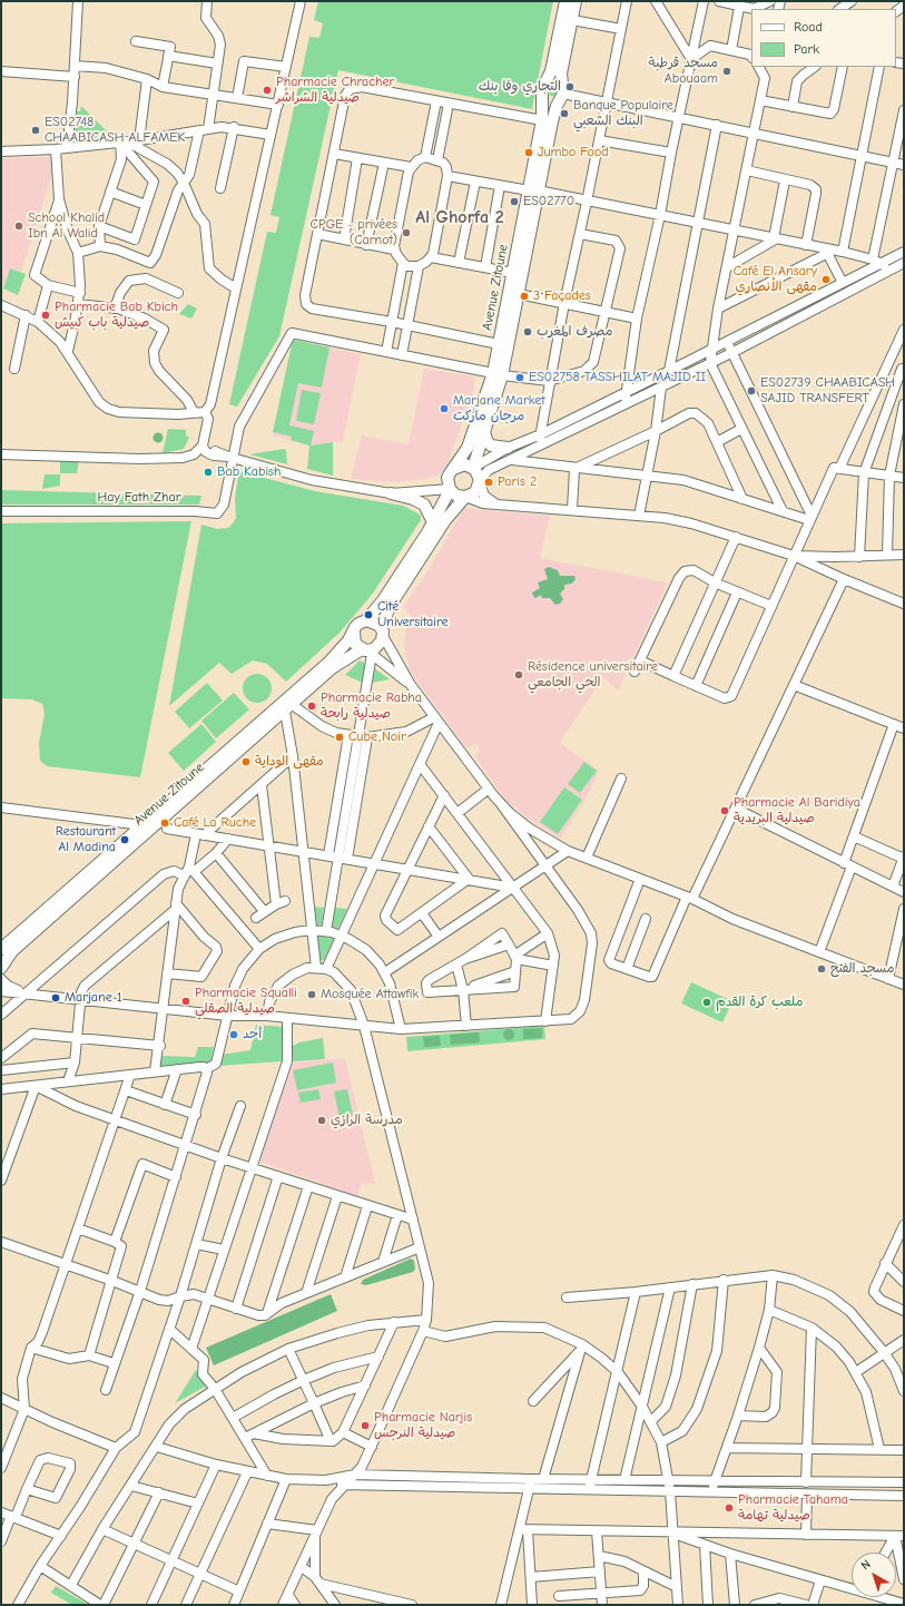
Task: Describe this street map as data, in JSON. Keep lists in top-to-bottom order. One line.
{"streets":{"main road":["Avenue Zitoune"],"street":["Hay Fath Zhar"]},"districts":["Al Ghorfa 2"],"places":["مسجد قرطبة Abouaam","التجاري وفا بنك","Pharmacie Chracher صيدلية الشراشر","Banque Populaire البنك الشعبي","ES02748 CHAABICASH ALFAMEK","Jumbo Food","ES02770","School Khalid Ibn Al Walid","CPGE - privées (Carnot)","Café El Ansary مقهى الأنصاري","3 Façades","Pharmacie Bab Kbich صيدلية باب كبيش","مصرف المغرب","ES02758 TASSHILAT MAJID II","ES02739 CHAABICASH SAJID TRANSFERT","Marjane Market مرجان ماركت","Bab Kabish","Paris 2","Cité Universitaire","Résidence universitaire الحي الجامعي","Pharmacie Rabha صيدلية رابحة","Cube Noir","مقهى الوداية","Pharmacie Al Baridiya صيدلية البريدية","Café La Ruche","Restaurant Al Madina","مسجد الفتح","Mosquée Attawfik","Marjane 1","Pharmacie Squalli صيدلية الصقلي","ملعب كرة القدم","أحد","مدرسة الرازي","Pharmacie Narjis صيدلية النرجس","Pharmacie Tahama صيدلية تهامة"],"legend":["Road","Park"],"north":"top left"}
